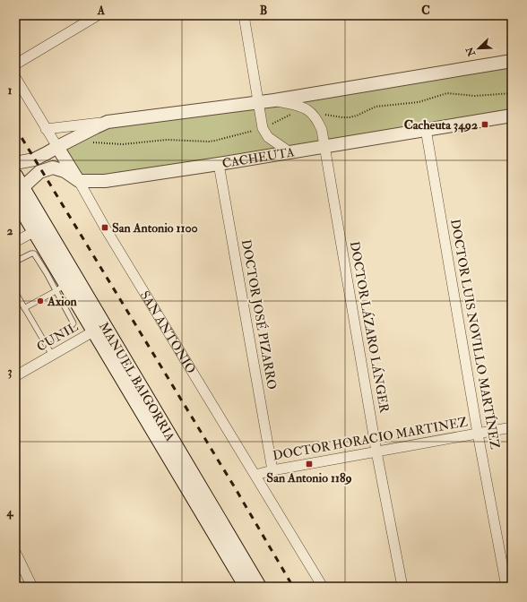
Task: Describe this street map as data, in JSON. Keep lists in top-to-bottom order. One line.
{"streets":{"main road":["MANUEL BAIGORRIA"],"street":["CACHEUTA","DOCTOR JOSÉ PIZARRO","DOCTOR LÁZARO LÁNGER","SAN ANTONIO","DOCTOR LUIS NOVILLO MARTÍNEZ","CUNIL","DOCTOR HORACIO MARTINEZ"]},"crossings":[["CACHEUTA","DOCTOR JOSÉ PIZARRO"],["CACHEUTA","DOCTOR LÁZARO LÁNGER"],["CACHEUTA","SAN ANTONIO"],["CACHEUTA","DOCTOR LUIS NOVILLO MARTÍNEZ"],["DOCTOR JOSÉ PIZARRO","DOCTOR HORACIO MARTINEZ"],["DOCTOR LÁZARO LÁNGER","DOCTOR HORACIO MARTINEZ"],["SAN ANTONIO","DOCTOR HORACIO MARTINEZ"],["DOCTOR LUIS NOVILLO MARTÍNEZ","DOCTOR HORACIO MARTINEZ"],["CUNIL","MANUEL BAIGORRIA"]],"places":{"transit":["Cacheuta 3492","San Antonio 1100","San Antonio 1189"],"other":["Axion"]},"north":"bottom left","grid":{"columns":["A","B","C"],"rows":["1","2","3","4"]}}
